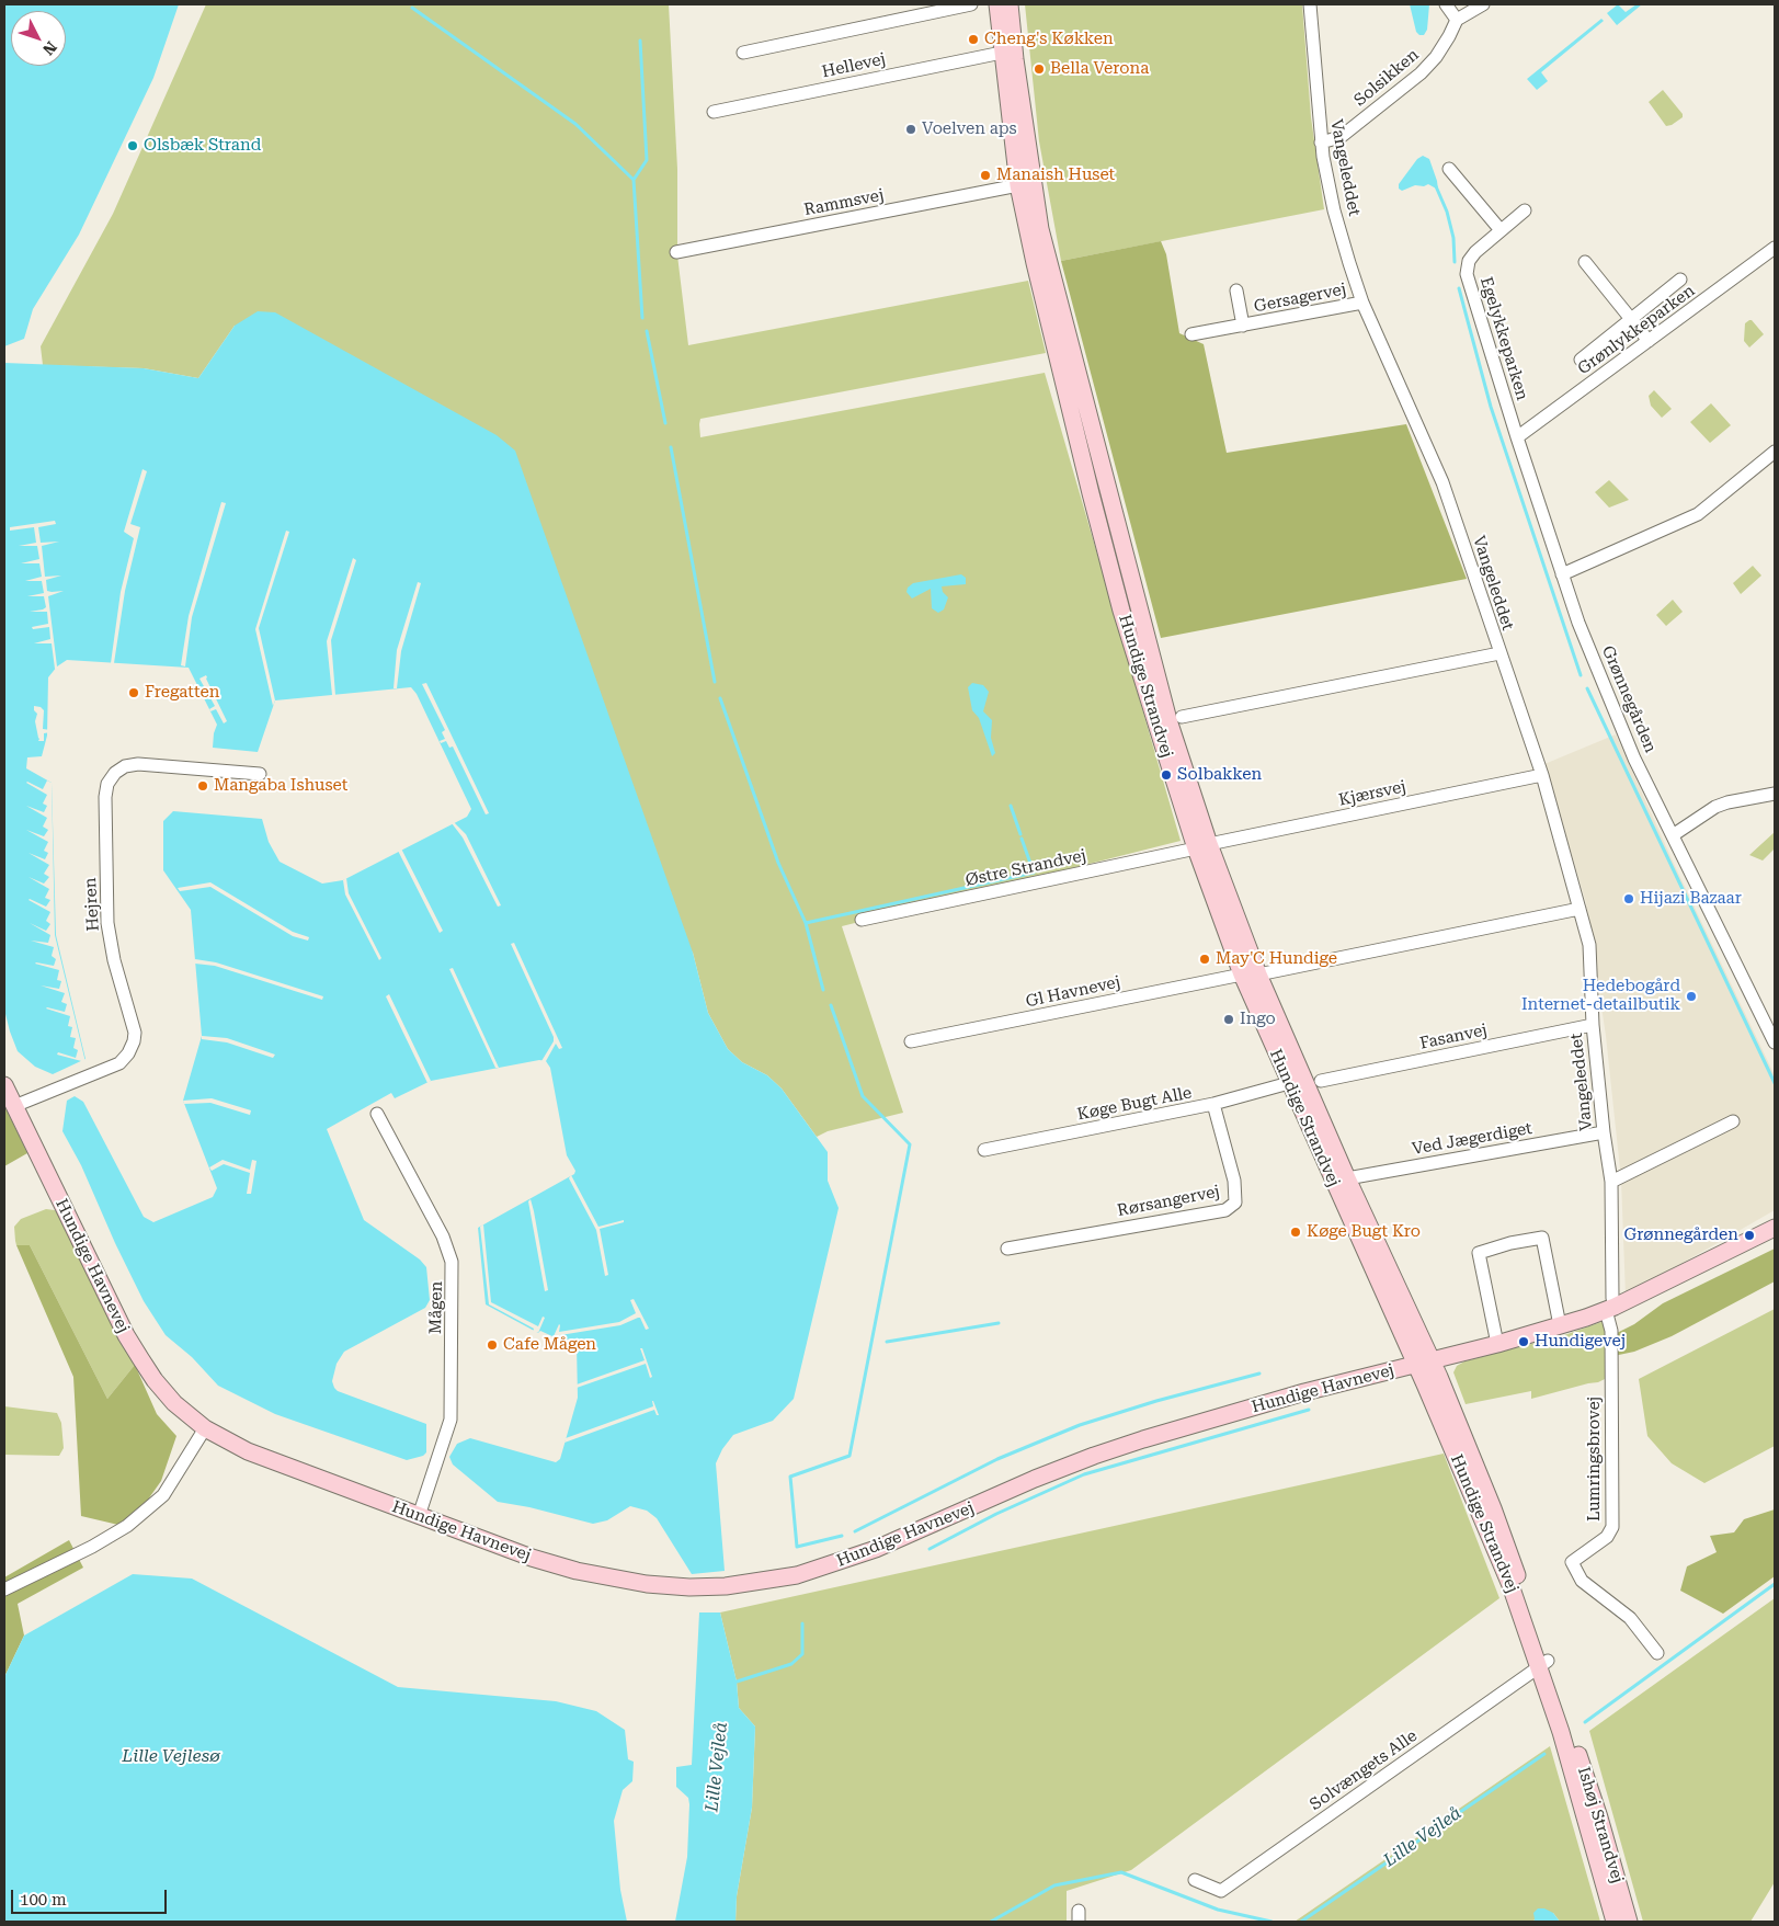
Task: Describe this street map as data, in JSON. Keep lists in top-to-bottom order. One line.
{"streets":{"main road":["Hundige Strandvej","Hundige Havnevej","Ishøj Strandvej"],"street":["Hellevej","Solsikken","Vangeleddet","Rammsvej","Gersagervej","Grønlykkeparken","Egelykkeparken","Grønnegården","Kjærsvej","Østre Strandvej","Hejren","Gl Havnevej","Fasanvej","Køge Bugt Alle","Ved Jægerdiget","Rørsangervej","Mågen","Lumringsbrovej","Solvængets Alle"]},"crossings":[["Hellevej","Hundige Strandvej"],["Solsikken","Vangeleddet"],["Vangeleddet","Gersagervej"],["Vangeleddet","Kjærsvej"],["Vangeleddet","Fasanvej"],["Vangeleddet","Ved Jægerdiget"],["Vangeleddet","Lumringsbrovej"],["Rammsvej","Hundige Strandvej"],["Grønlykkeparken","Egelykkeparken"],["Grønlykkeparken","Grønnegården"],["Egelykkeparken","Grønnegården"],["Hundige Strandvej","Kjærsvej"],["Hundige Strandvej","Østre Strandvej"],["Hundige Strandvej","Gl Havnevej"],["Hundige Strandvej","Køge Bugt Alle"],["Hundige Strandvej","Ved Jægerdiget"],["Hundige Strandvej","Hundige Havnevej"],["Hundige Strandvej","Solvængets Alle"],["Hundige Strandvej","Ishøj Strandvej"],["Kjærsvej","Østre Strandvej"],["Hejren","Hundige Havnevej"],["Køge Bugt Alle","Rørsangervej"],["Hundige Havnevej","Mågen"]],"water":["Lille Vejlesø","Lille Vejleå"],"places":["Cheng's Køkken","Bella Verona","Voelven aps","Olsbæk Strand","Manaish Huset","Fregatten","Solbakken","Mangaba Ishuset","Hijazi Bazaar","May'C Hundige","Hedebogård Internet-detailbutik","Ingo","Køge Bugt Kro","Grønnegården","Hundigevej","Cafe Mågen"],"scale_bar":"100 m","north":"bottom right"}
